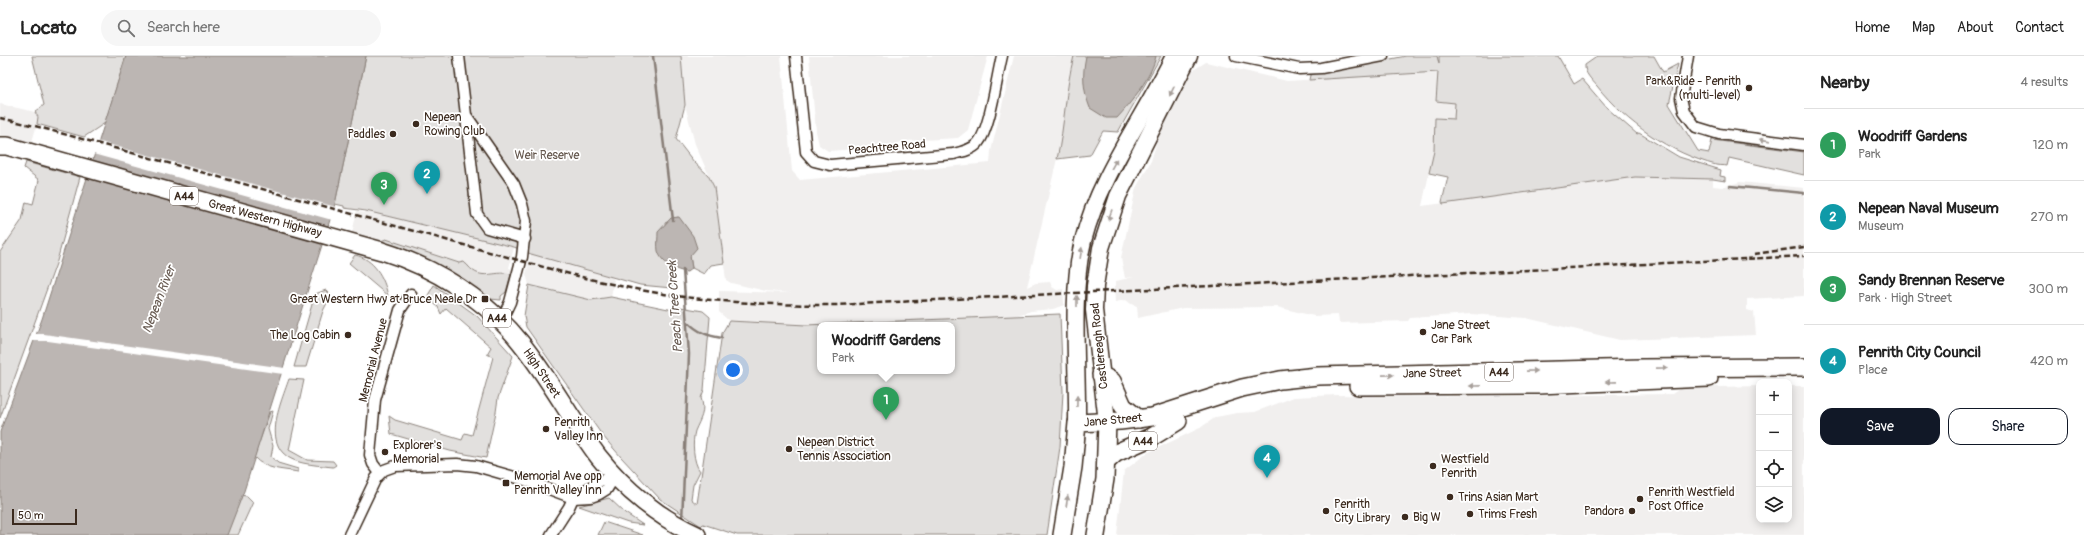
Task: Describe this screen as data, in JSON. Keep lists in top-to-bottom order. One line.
{"streets":{"highway":["A44","Great Western Highway","Castlereagh Road","High Street","Jane Street"],"street":["Peachtree Road","Memorial Avenue"]},"crossings":[["A44","Castlereagh Road"],["A44","Jane Street"],["Great Western Highway","High Street"],["Castlereagh Road","Jane Street"]],"water":["Nepean River","Peach Tree Creek"],"parks":["Weir Reserve"],"places":{"other":["Park&Ride - Penrith (multi-level)","Nepean Rowing Club","Paddles","Jane Street Car Park","The Log Cabin","Penrith Valley Inn","Nepean District Tennis Association","Explorer's Memorial","Westfield Penrith","Trins Asian Mart","Penrith Westfield Post Office","Penrith City Library","Pandora","Trims Fresh","Big W"],"transit":["Great Western Hwy at Bruce Neale Dr","Memorial Ave opp Penrith Valley Inn"]},"scale_bar":"50 m","page":{"header":"Locato","search":"Search here","nav":["Home","Map","About","Contact"],"heading":["Nearby","4 results"],"list":[{"mark":"1","name":"Woodriff Gardens","note":"Park","value":"120 m"},{"mark":"2","name":"Nepean Naval Museum","note":"Museum","value":"270 m"},{"mark":"3","name":"Sandy Brennan Reserve","note":"Park · High Street","value":"300 m"},{"mark":"4","name":"Penrith City Council","note":"Place","value":"420 m"}],"pins":["2","3","1","4"],"popup":["Woodriff Gardens","Park"],"map_buttons":["+","−"],"buttons":["Save","Share"],"scale":"50 m"}}
